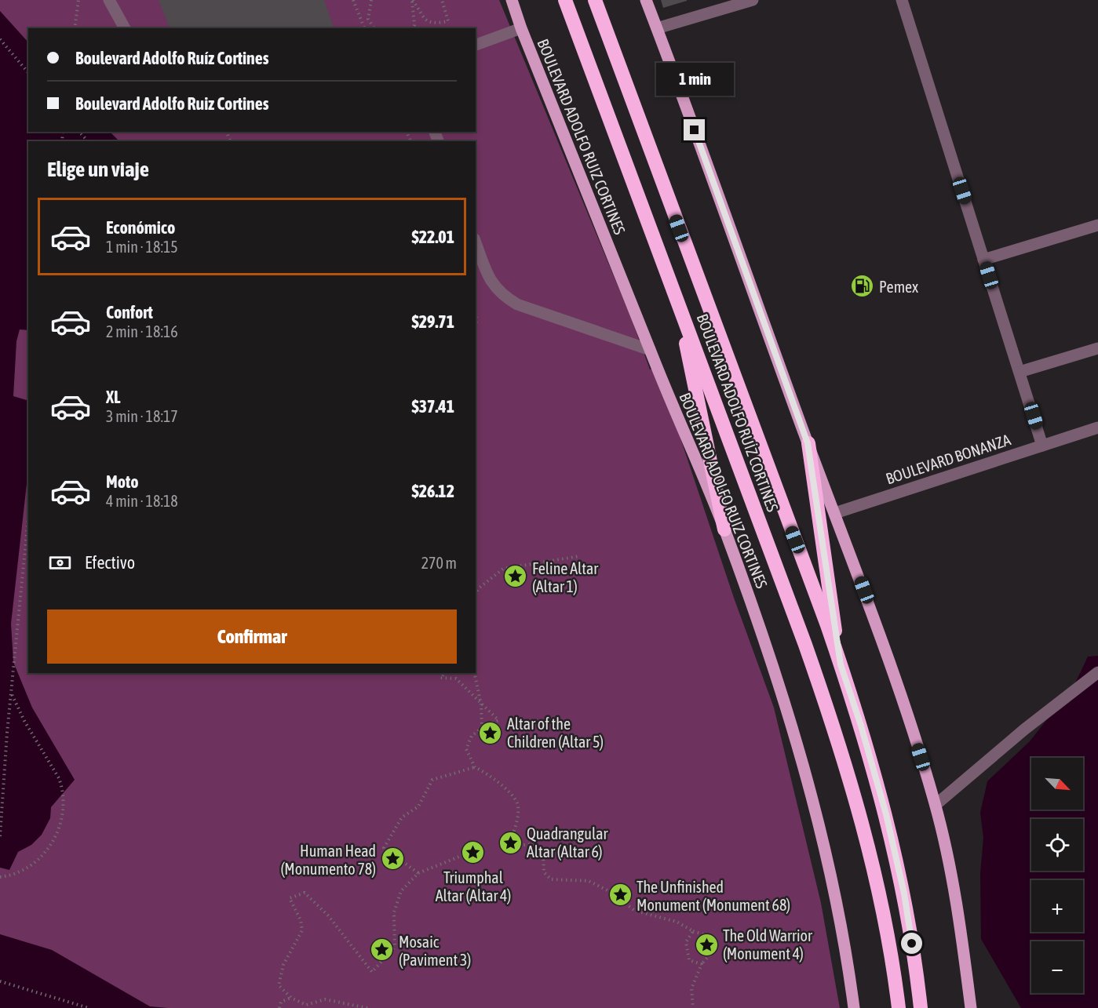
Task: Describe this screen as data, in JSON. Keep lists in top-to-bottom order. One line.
{"streets":{"highway":["BOULEVARD ADOLFO RUÍZ CORTINES"],"main road":["BOULEVARD ADOLFO RUIZ CORTINES"],"street":["BOULEVARD BONANZA"]},"places":{"fuel station":["Pemex"],"place":["Feline Altar (Altar 1)","Altar of the Children (Altar 5)","Quadrangular Altar (Altar 6)","Triumphal Altar (Altar 4)","Human Head (Monumento 78)","The Unfinished Monument (Monument 68)","The Old Warrior (Monument 4)","Mosaic (Paviment 3)"]},"north":"bottom right","page":{"banner":["Boulevard Adolfo Ruíz Cortines","Boulevard Adolfo Ruiz Cortines"],"bubble":"1 min","heading":"Elige un viaje","list":[{"name":"Económico","note":"1 min · 18:15","value":"$22.01"},{"name":"Confort","note":"2 min · 18:16","value":"$29.71"},{"name":"XL","note":"3 min · 18:17","value":"$37.41"},{"name":"Moto","note":"4 min · 18:18","value":"$26.12"}],"pay":["Efectivo","270 m"],"buttons":"Confirmar","map_buttons":["+","−"]}}
